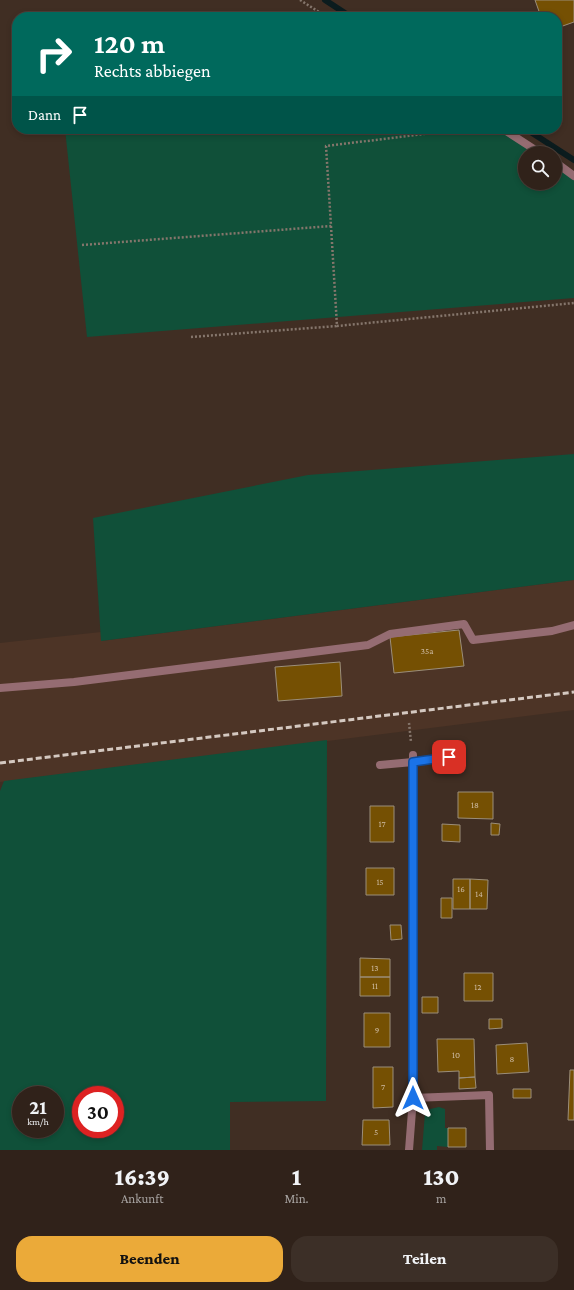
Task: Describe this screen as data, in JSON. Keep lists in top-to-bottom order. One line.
{"house_numbers":["35a","18","17","15","16","14","13","11","12","9","10","8","7","5"],"page":{"turn":["120 m","Rechts abbiegen"],"then":"Dann","speed":"21 km/h","limit":"30","eta":["16:39","Ankunft","1","Min.","130","m"],"buttons":["Beenden","Teilen"]}}
